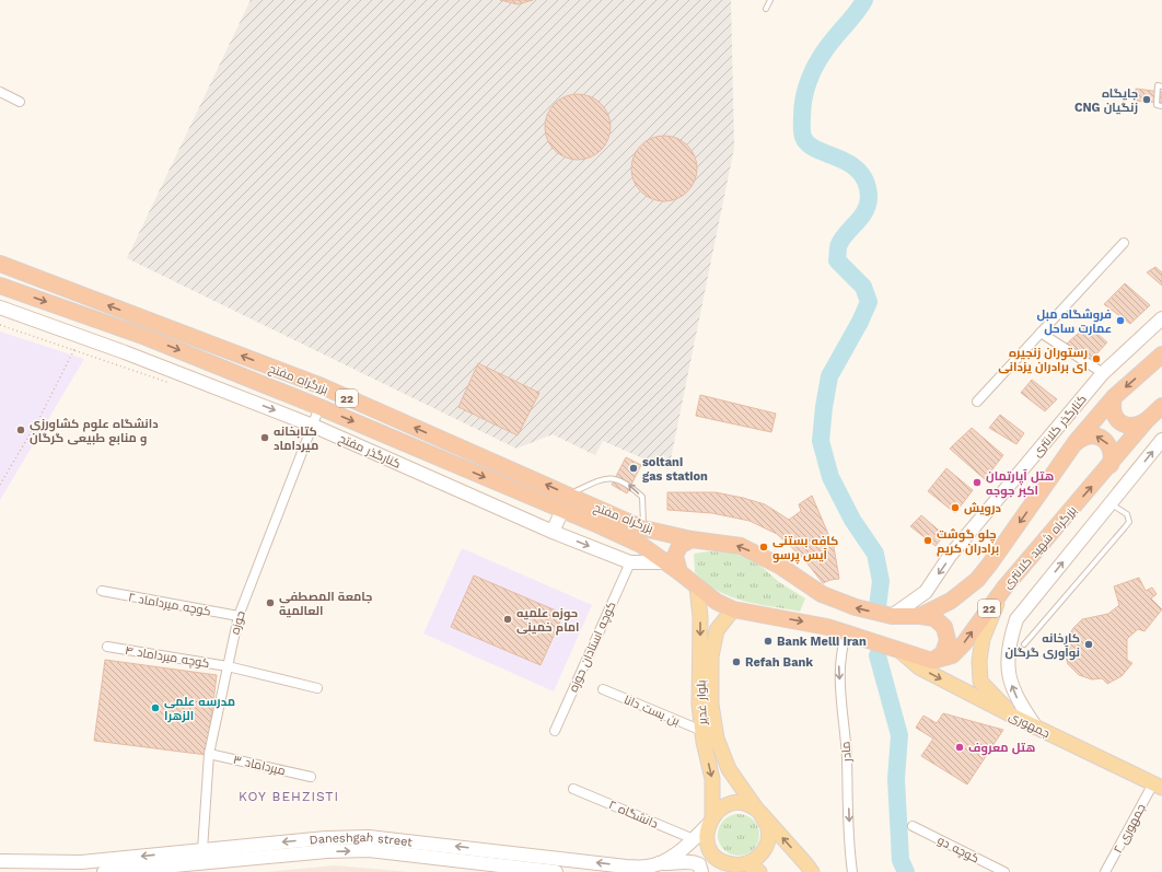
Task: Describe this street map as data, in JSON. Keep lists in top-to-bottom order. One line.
{"streets":{"highway":["بزرگراه مفتح","22","بزرگراه شهید کلانتری"],"main road":["کنارگذر کلانتری","کنارگذر مفتح","بلوار غدیر","جمهوری","Daneshgah street"],"street":["کوچه میرداماد ۲","حوزه","کوچه استادان حوزه","کوچه میرداماد ۴","بن بست دانا","مادر","۳ میرداماد","دانشگاه ۲","۲ جمهوری","کوچه دو"]},"crossings":[["بزرگراه مفتح","22"],["بزرگراه مفتح","کنارگذر مفتح"],["بزرگراه مفتح","حوزه"],["22","کنارگذر کلانتری"],["22","بزرگراه شهید کلانتری"],["22","بلوار غدیر"],["22","جمهوری"],["22","مادر"],["کنارگذر مفتح","حوزه"],["کنارگذر مفتح","کوچه استادان حوزه"],["کوچه میرداماد ۲","حوزه"],["حوزه","کوچه میرداماد ۴"],["حوزه","۳ میرداماد"],["حوزه","Daneshgah street"],["بلوار غدیر","بن بست دانا"],["بلوار غدیر","Daneshgah street"],["جمهوری","۲ جمهوری"],["دانشگاه ۲","Daneshgah street"]],"one_way":["کنارگذر کلانتری","کنارگذر مفتح","جمهوری","مادر"],"districts":["KOY BEHZISTI"],"places":["جایگاه CNG زنگیان","فروشگاه مبل عمارت ساحل","رستوران زنجیره ای برادران یزدانی","دانشگاه علوم کشاورزی و منابع طبیعی گرگان","کتابخانه میرداماد","soltani gas station","هتل آپارتمان اکبر جوجه","درویش","چلو گوشت برادران کریم","کافه بستنی آیس پرسو","جامعة المصطفی العالمیة","حوزه علمیه امام خمینی","Bank Melli Iran","کارخانه نوآوری گرگان","Refah Bank","مدرسه علمی الزهرا","هتل معروف"]}
